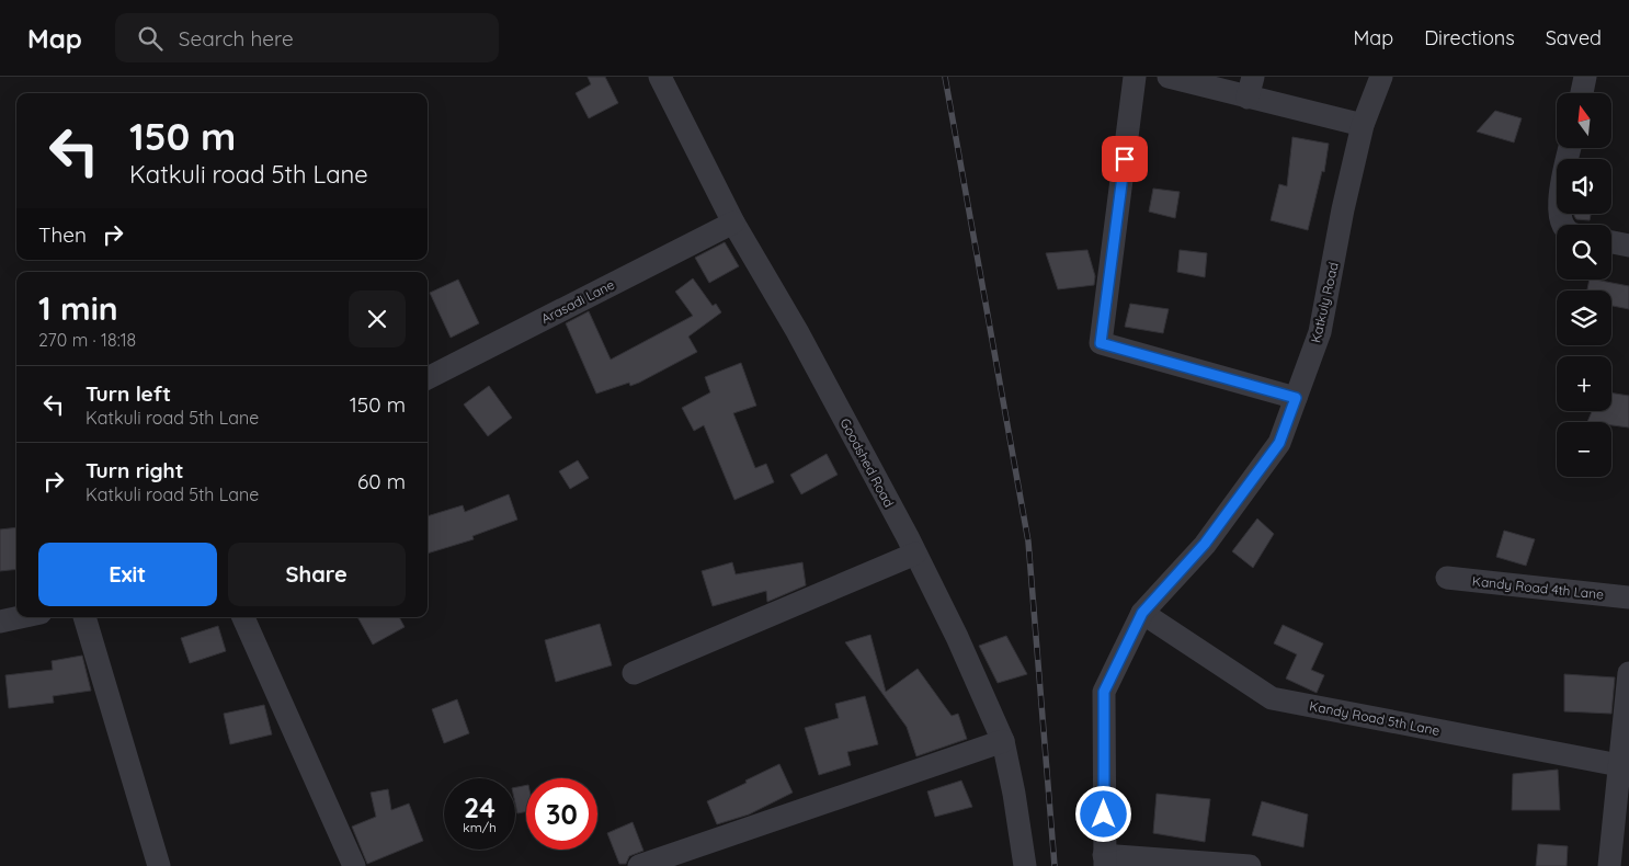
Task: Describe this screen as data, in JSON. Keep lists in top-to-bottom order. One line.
{"streets":{"street":["Arasadi Lane","Katkuly Road","Goodshed Road","Kandy Road 4th Lane","Kandy Road 5th Lane"]},"crossings":[["Arasadi Lane","Goodshed Road"],["Katkuly Road","Kandy Road 5th Lane"]],"north":"top","page":{"header":"Map","search":"Search here","nav":["Map","Directions","Saved"],"map_buttons":["+","−"],"turn":["150 m","Katkuli road 5th Lane"],"then":"Then","heading":["1 min","270 m · 18:18"],"list":[{"name":"Turn left","note":"Katkuli road 5th Lane","value":"150 m"},{"name":"Turn right","note":"Katkuli road 5th Lane","value":"60 m"}],"buttons":["Exit","Share"],"speed":"24 km/h","limit":"30"}}
